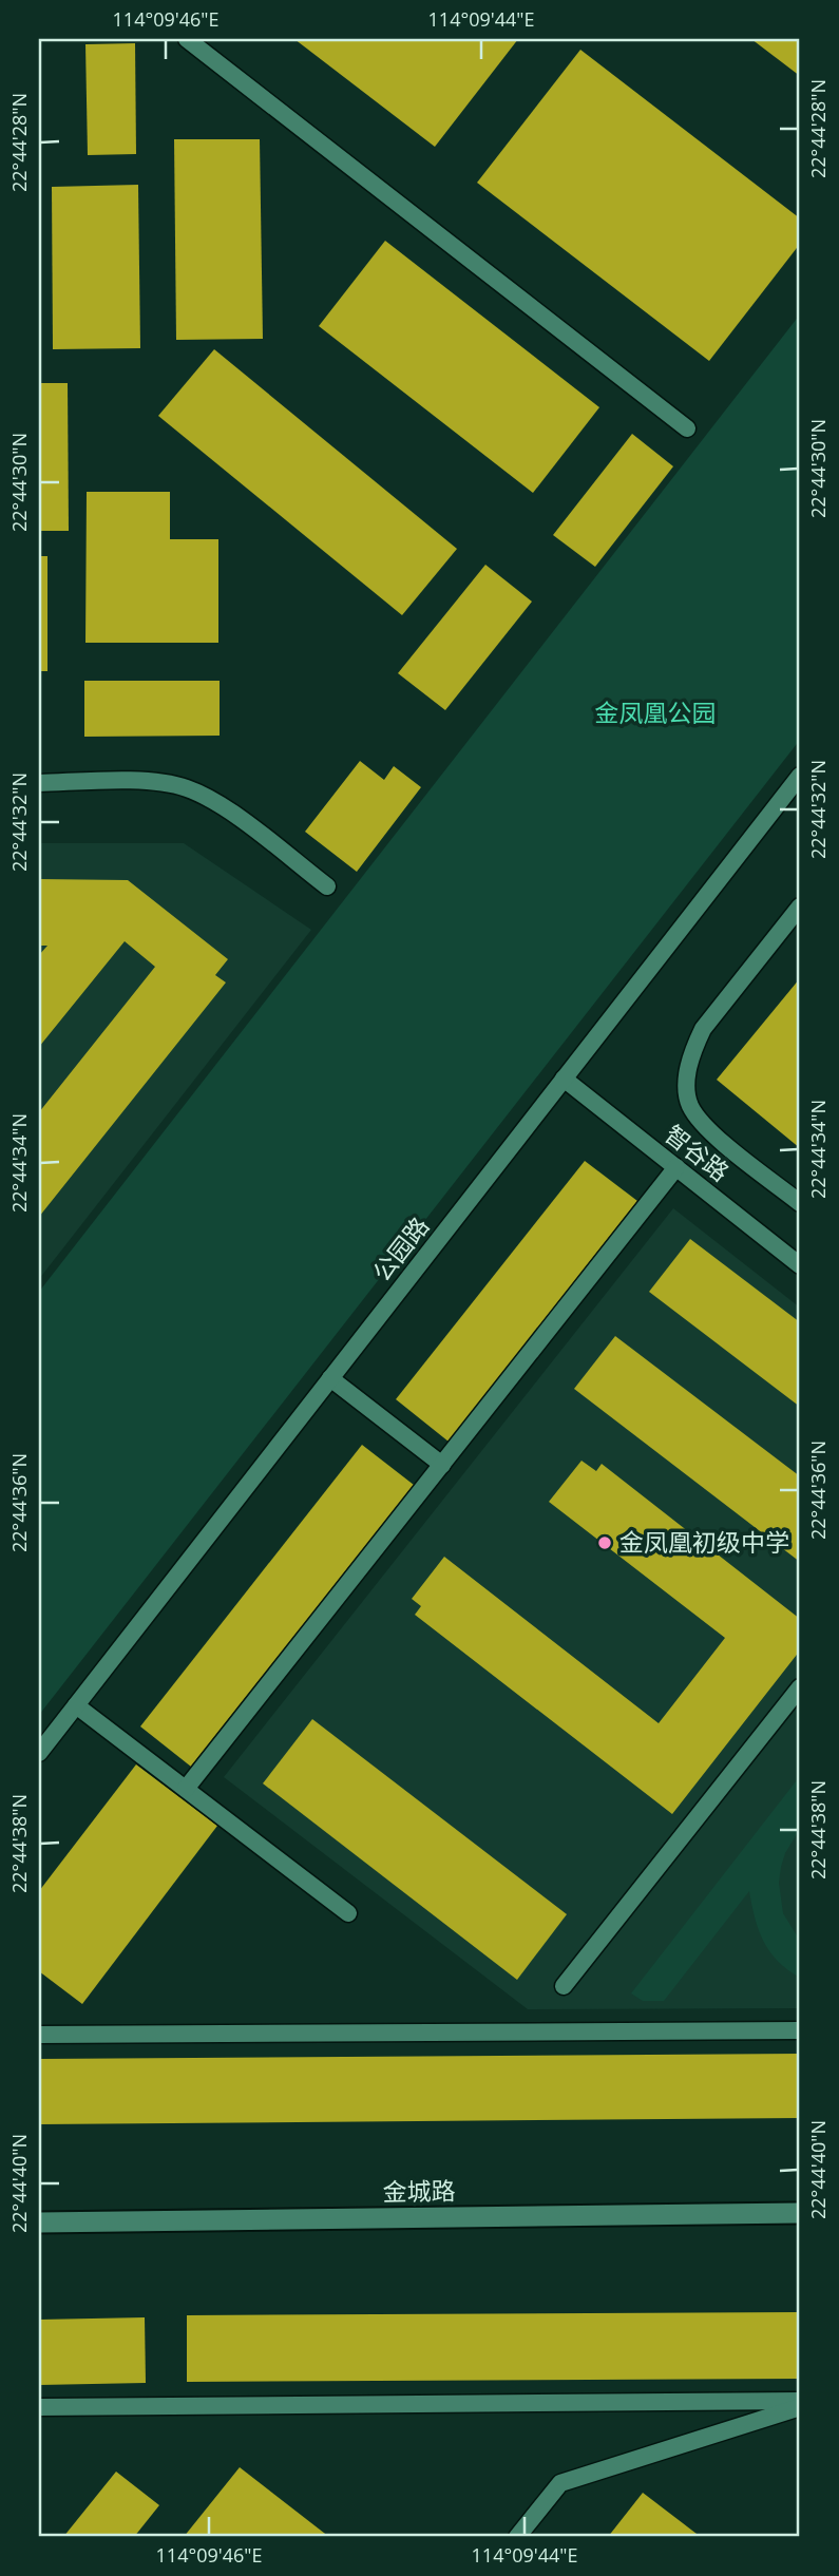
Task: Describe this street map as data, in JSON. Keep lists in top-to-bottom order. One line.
{"streets":{"street":["金城路"],"lane":["智谷路","公园路"]},"crossings":[["智谷路","公园路"]],"parks":["金凤凰公园"],"places":["金凤凰初级中学"],"coordinates":["114°09'46\"E","114°09'44\"E","22°44'28\"N","22°44'30\"N","22°44'32\"N","22°44'34\"N","22°44'36\"N","22°44'38\"N","22°44'40\"N"]}
